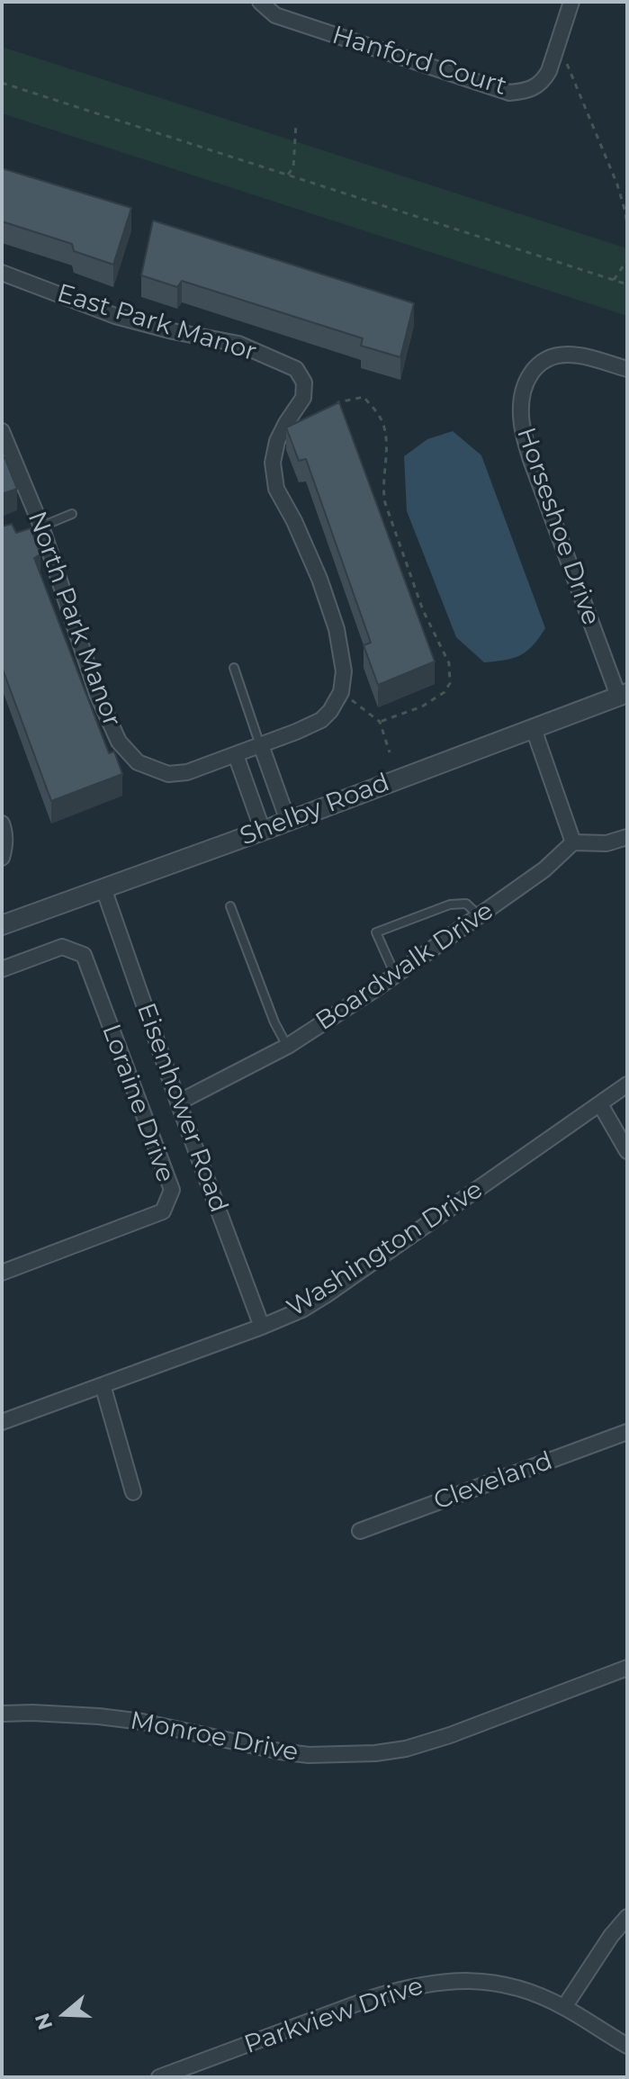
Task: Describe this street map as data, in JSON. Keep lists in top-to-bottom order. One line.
{"streets":{"street":["Hanford Court","East Park Manor","Horseshoe Drive","North Park Manor","Shelby Road","Boardwalk Drive","Loraine Drive","Eisenhower Road","Washington Drive","Cleveland","Monroe Drive","Parkview Drive"]},"crossings":[["East Park Manor","North Park Manor"],["Horseshoe Drive","Shelby Road"],["Shelby Road","Eisenhower Road"],["Boardwalk Drive","Eisenhower Road"],["Eisenhower Road","Washington Drive"]],"north":"left"}
